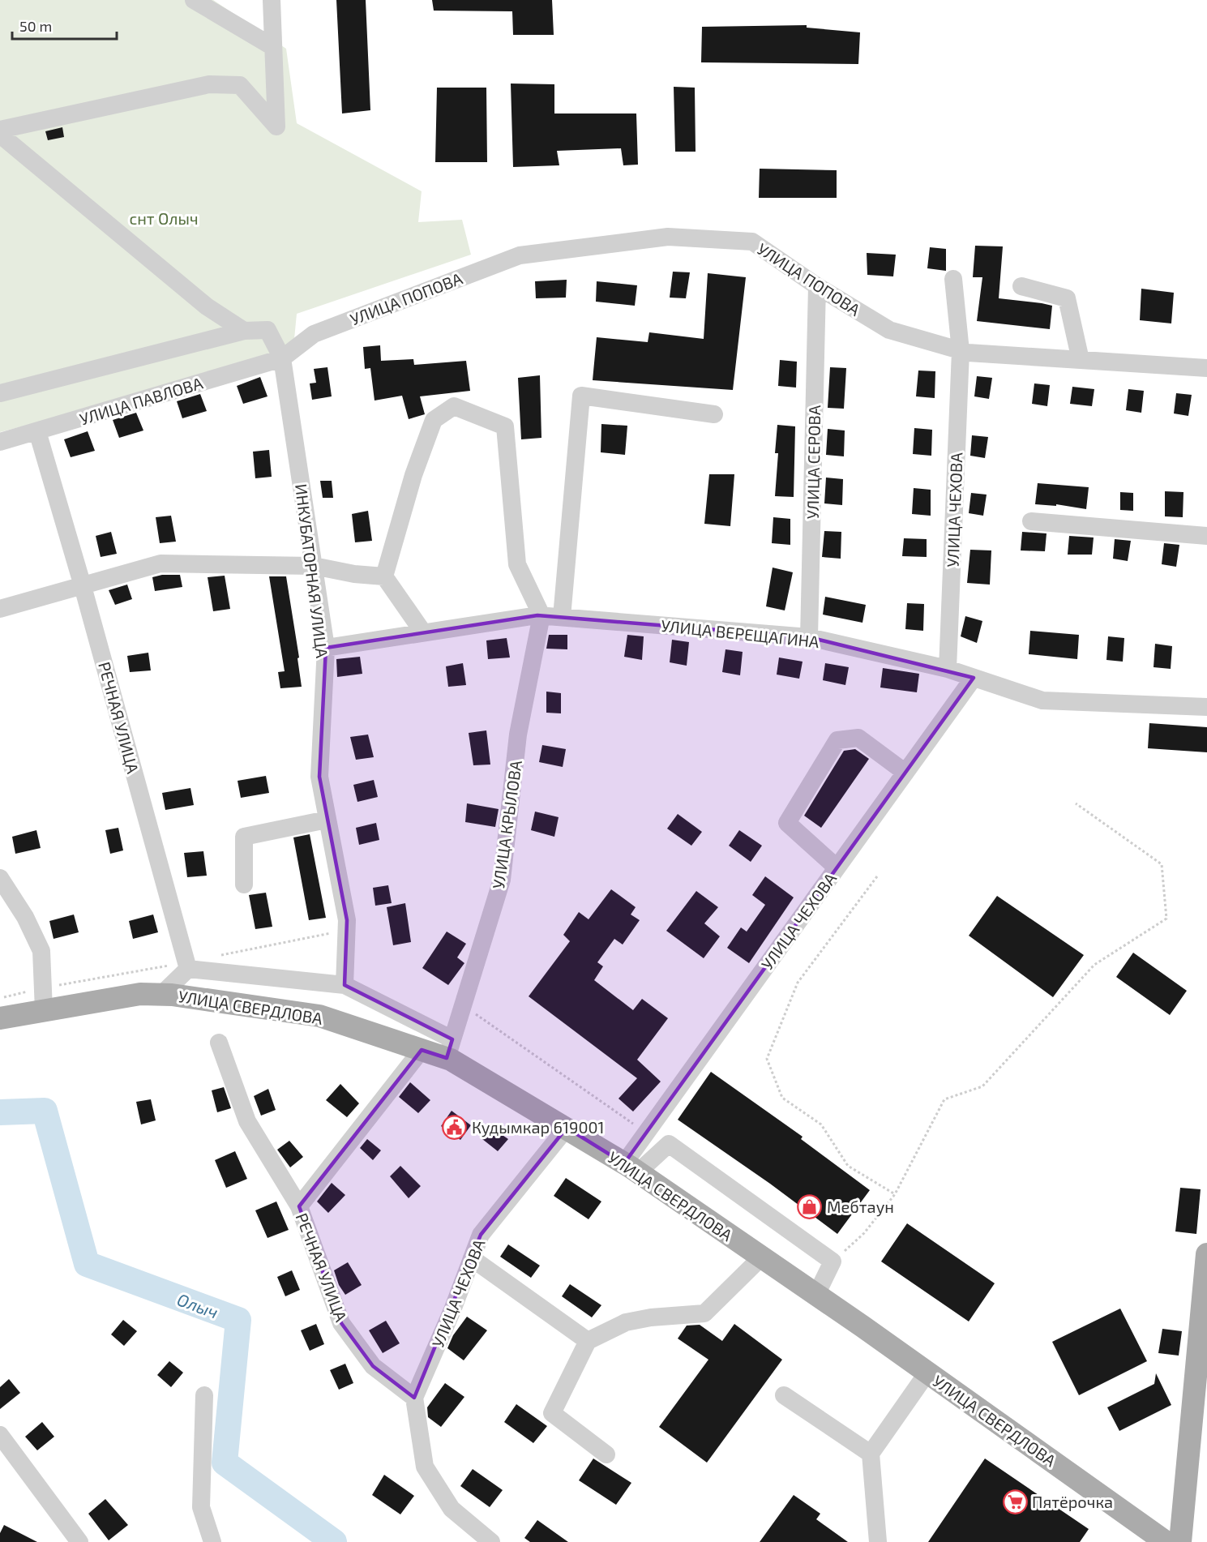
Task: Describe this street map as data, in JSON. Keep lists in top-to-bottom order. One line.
{"streets":{"main road":["УЛИЦА СВЕРДЛОВА"],"street":["УЛИЦА ПОПОВА","УЛИЦА ПАВЛОВА","УЛИЦА СЕРОВА","УЛИЦА ЧЕХОВА","ИНКУБАТОРНАЯ УЛИЦА","УЛИЦА ВЕРЕЩАГИНА","РЕЧНАЯ УЛИЦА","УЛИЦА КРЫЛОВА"]},"crossings":[["УЛИЦА ПОПОВА","УЛИЦА ПАВЛОВА"],["УЛИЦА ПОПОВА","УЛИЦА СЕРОВА"],["УЛИЦА ПОПОВА","УЛИЦА ЧЕХОВА"],["УЛИЦА ПОПОВА","ИНКУБАТОРНАЯ УЛИЦА"],["УЛИЦА ПАВЛОВА","ИНКУБАТОРНАЯ УЛИЦА"],["УЛИЦА ПАВЛОВА","РЕЧНАЯ УЛИЦА"],["УЛИЦА СЕРОВА","УЛИЦА ВЕРЕЩАГИНА"],["УЛИЦА ЧЕХОВА","УЛИЦА ВЕРЕЩАГИНА"],["УЛИЦА ЧЕХОВА","РЕЧНАЯ УЛИЦА"],["УЛИЦА ЧЕХОВА","УЛИЦА СВЕРДЛОВА"],["ИНКУБАТОРНАЯ УЛИЦА","УЛИЦА ВЕРЕЩАГИНА"],["УЛИЦА ВЕРЕЩАГИНА","УЛИЦА КРЫЛОВА"],["УЛИЦА КРЫЛОВА","УЛИЦА СВЕРДЛОВА"]],"water":["Олыч"],"parks":["снт Олыч"],"places":{"public building":["Кудымкар 619001"],"shop":["Мебтаун"],"supermarket":["Пятёрочка"]},"scale_bar":"50 m"}
